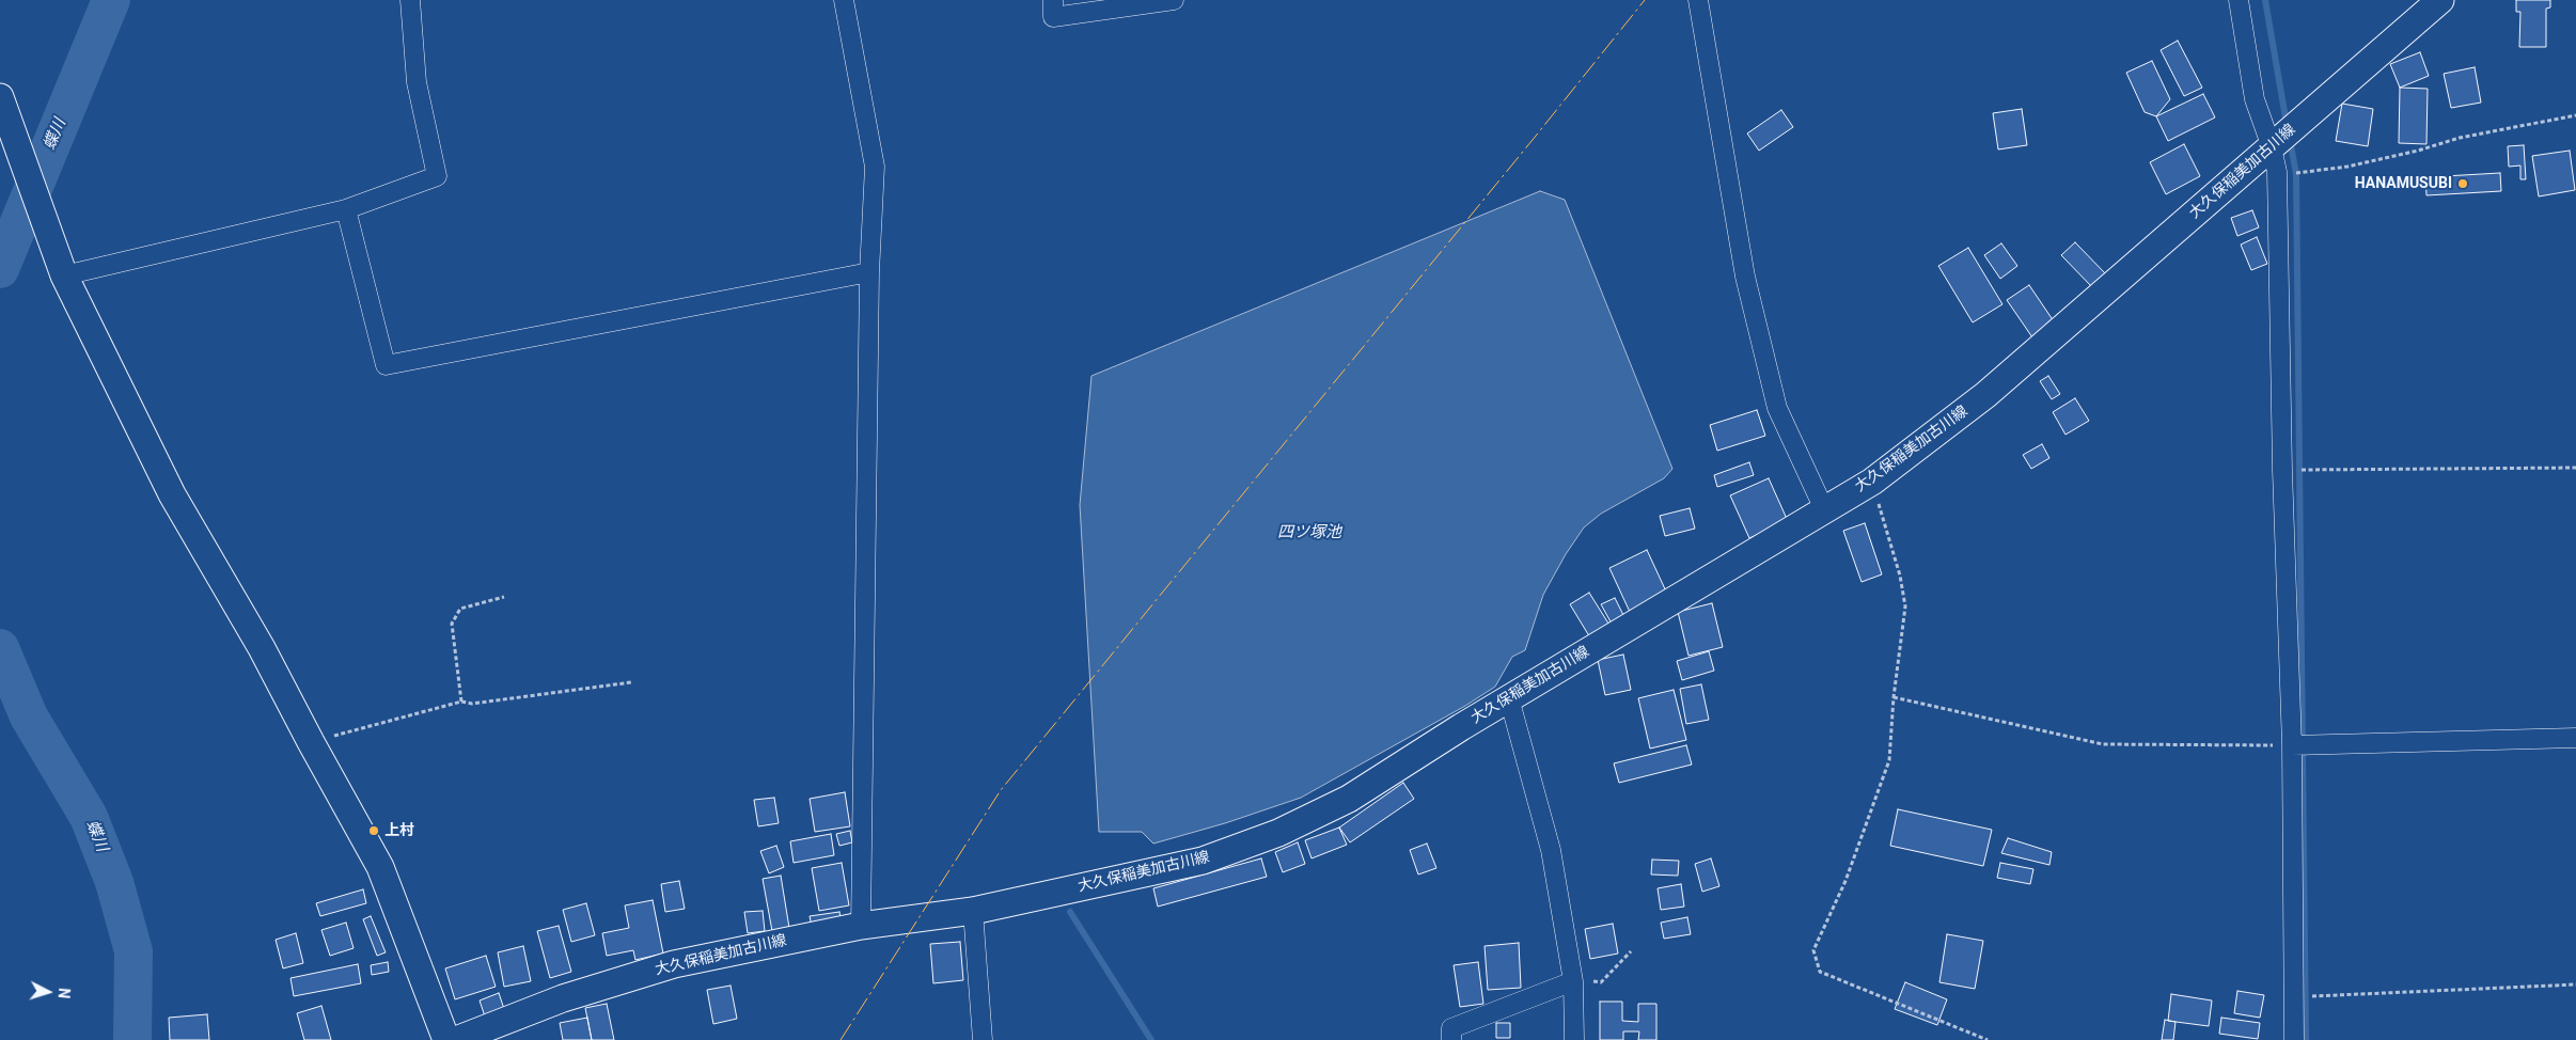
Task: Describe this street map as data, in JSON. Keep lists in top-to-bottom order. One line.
{"streets":{"main road":["大久保稲美加古川線"]},"water":["蝶川","四ツ塚池"],"places":["HANAMUSUBI","上村"],"north":"right"}
